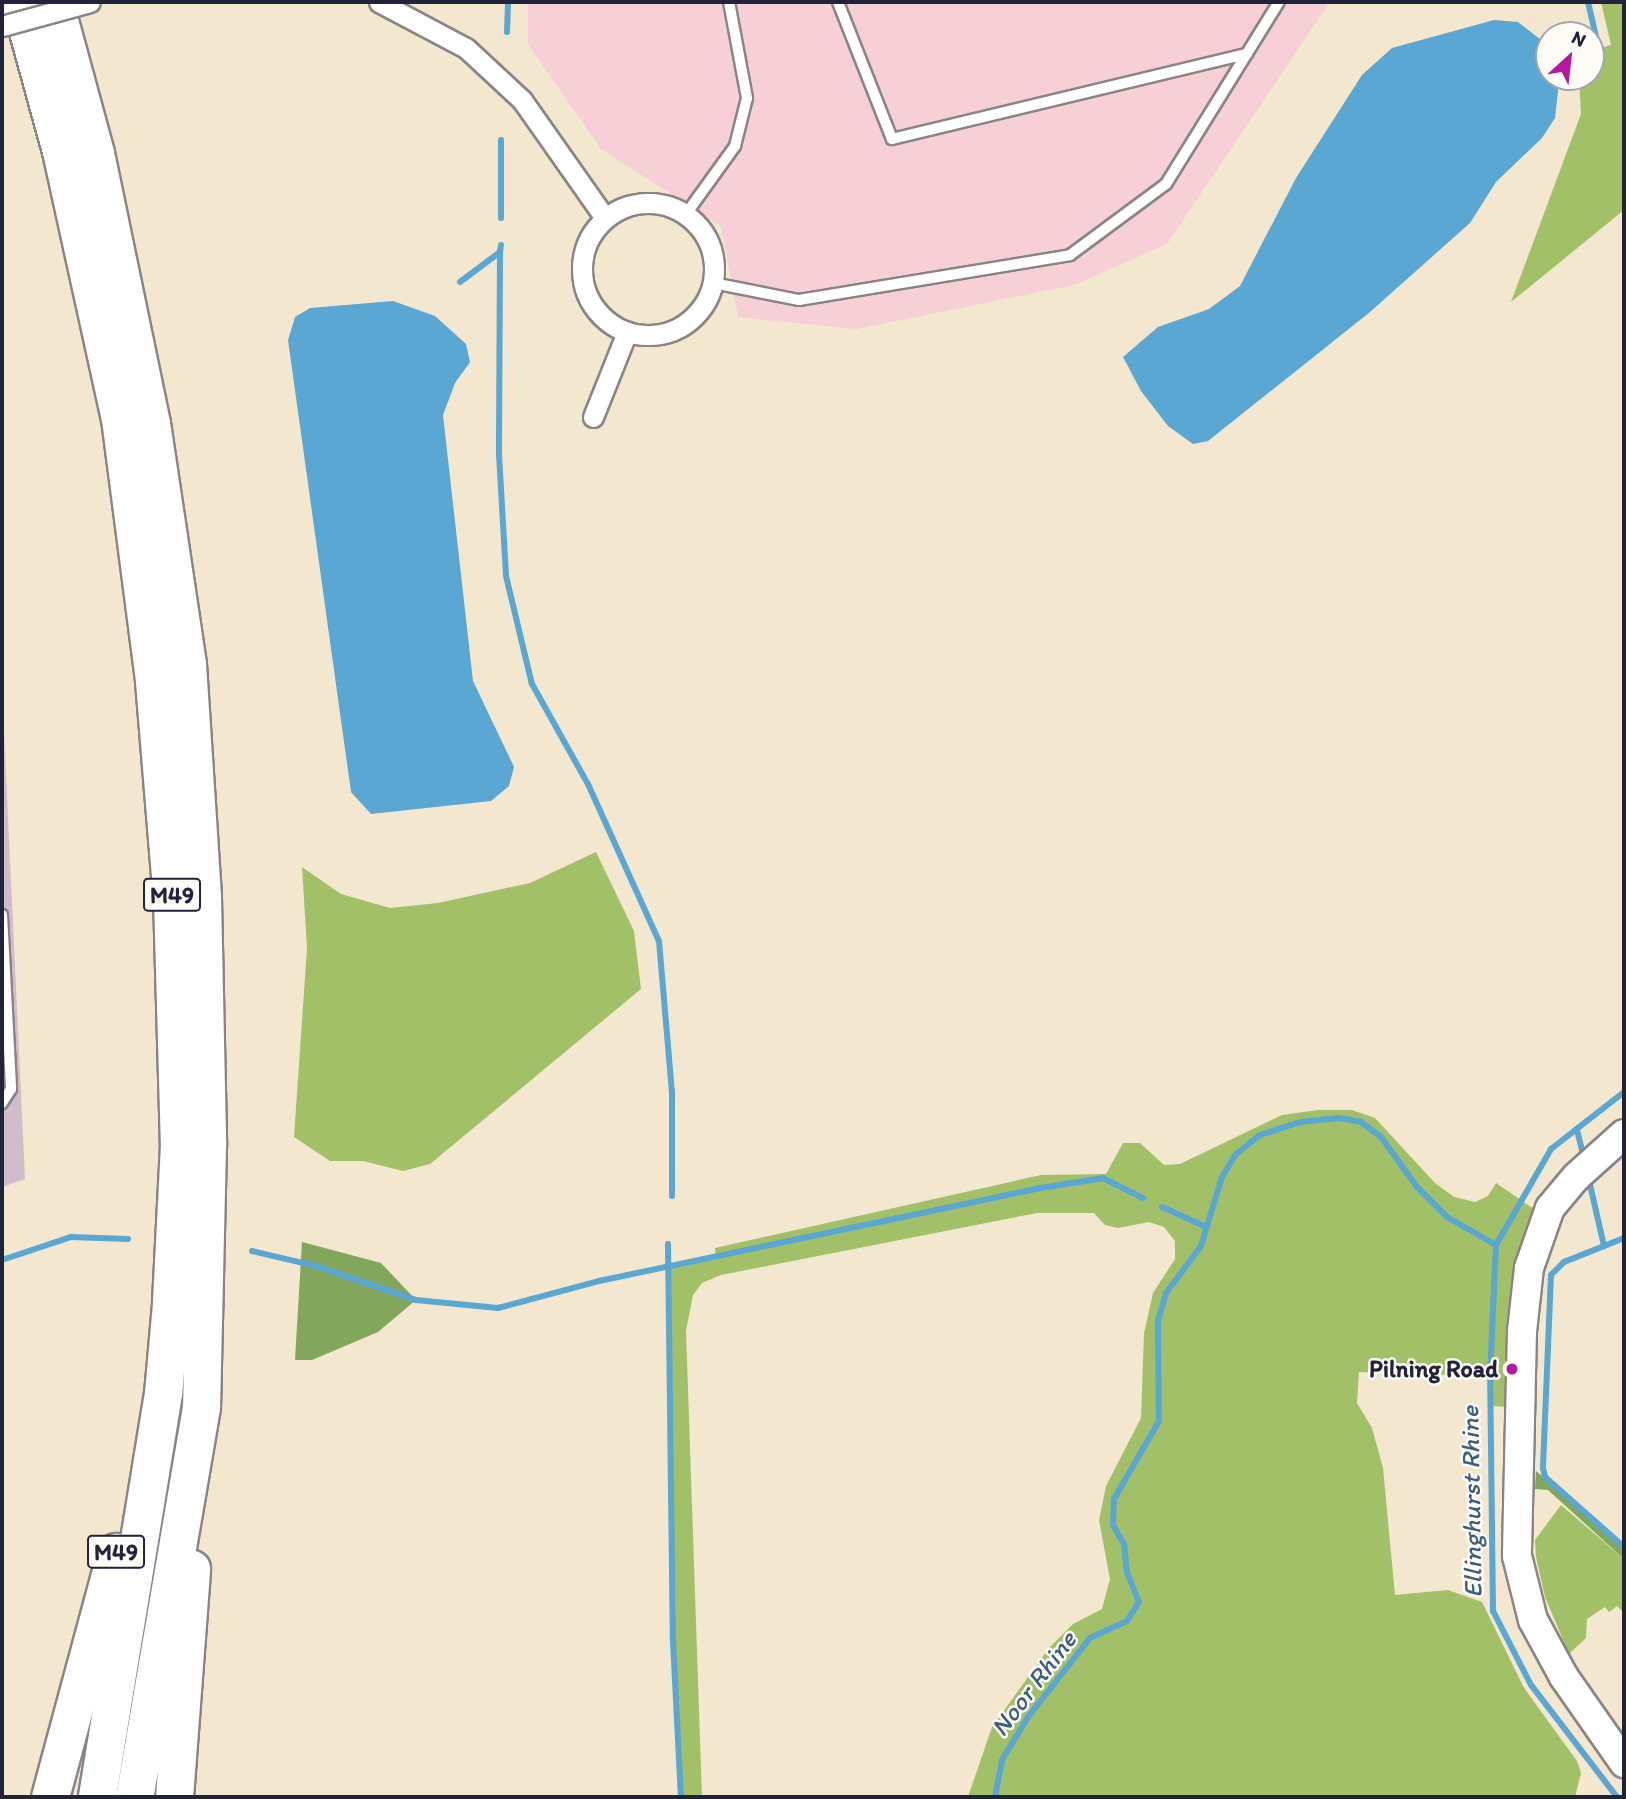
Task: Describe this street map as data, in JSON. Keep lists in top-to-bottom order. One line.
{"streets":{"highway":["M49"]},"water":["Ellinghurst Rhine","Noor Rhine"],"places":["Pilning Road"],"north":"top right"}
